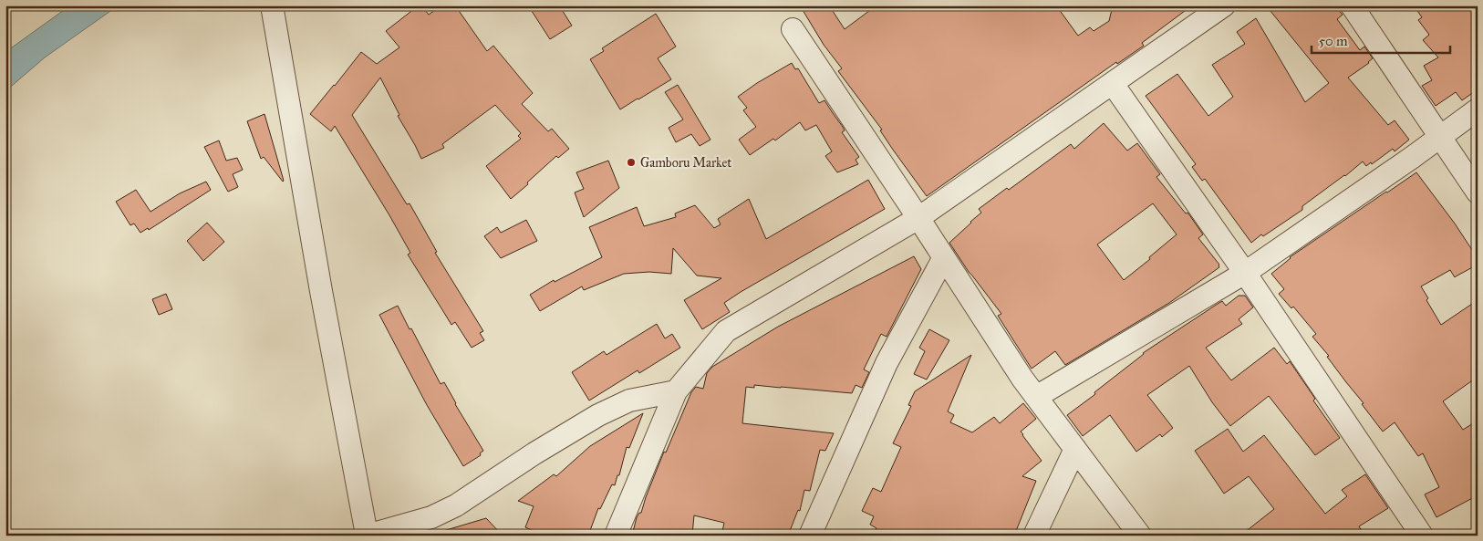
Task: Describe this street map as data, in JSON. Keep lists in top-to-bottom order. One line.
{"places":["Gamboru Market"],"scale_bar":"50 m"}
